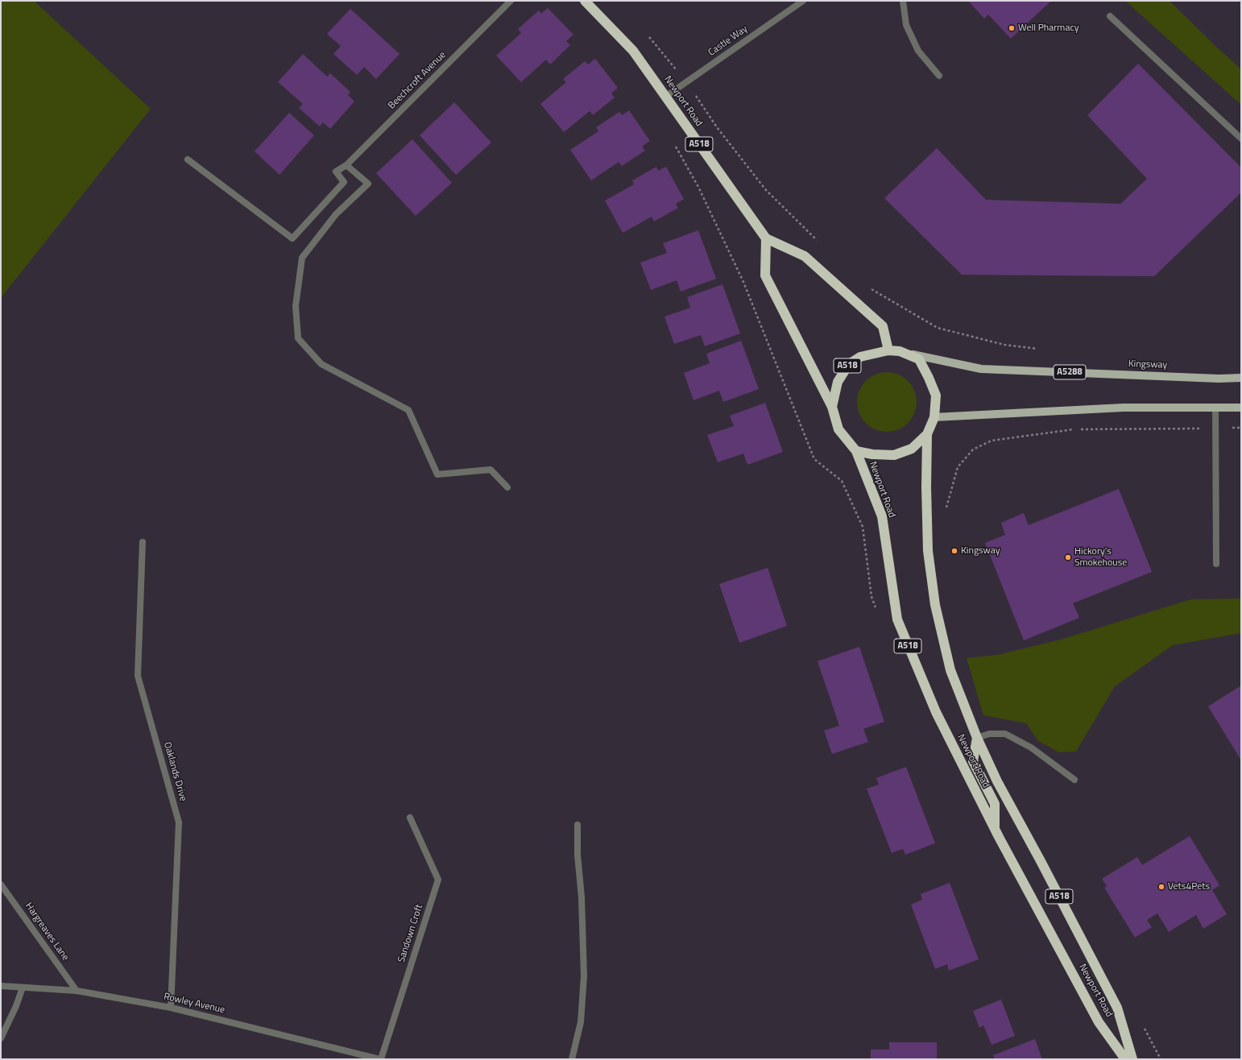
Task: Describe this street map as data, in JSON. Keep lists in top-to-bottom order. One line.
{"streets":{"highway":["Newport Road","A518"],"main road":["Kingsway","A5288"],"street":["Castle Way","Beechcroft Avenue","Oaklands Drive","Hargreaves Lane","Sandown Croft","Rowley Avenue"]},"crossings":[["Castle Way","Newport Road"],["Newport Road","Kingsway"],["Oaklands Drive","Rowley Avenue"],["Hargreaves Lane","Rowley Avenue"],["Sandown Croft","Rowley Avenue"]],"places":["Well Pharmacy","Kingsway","Hickory's Smokehouse","Vets4Pets"]}
